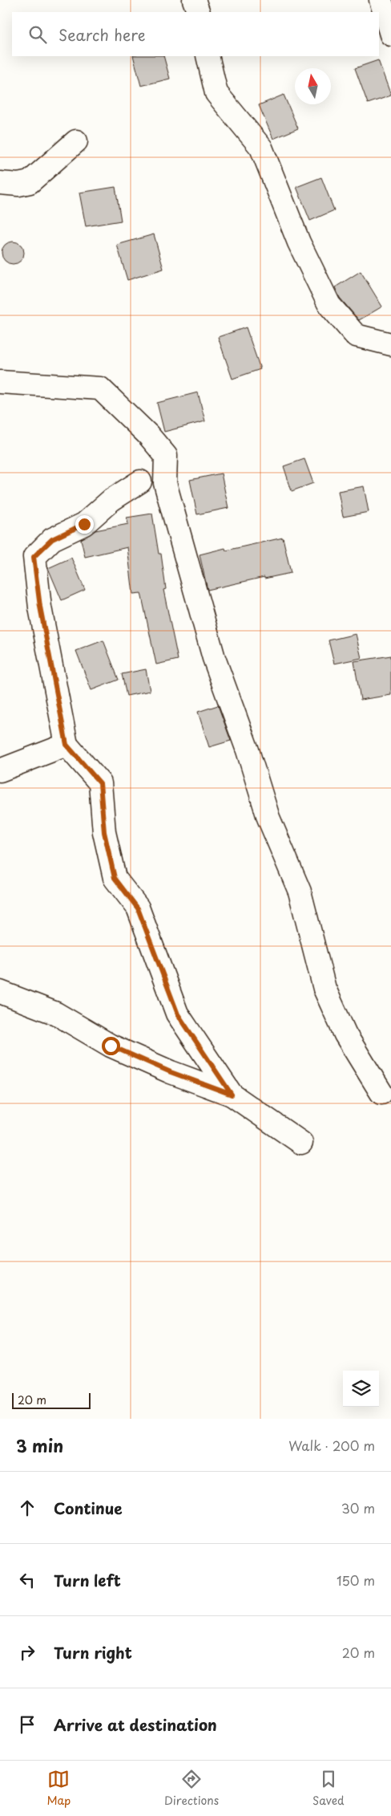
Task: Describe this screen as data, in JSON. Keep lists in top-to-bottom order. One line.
{"scale_bar":"20 m","north":"top","page":{"search":"Search here","scale":"20 m","heading":["3 min","Walk · 200 m"],"list":[["Continue","30 m"],["Turn left","150 m"],["Turn right","20 m"],"Arrive at destination"],"nav":["Map","Directions","Saved"]}}
